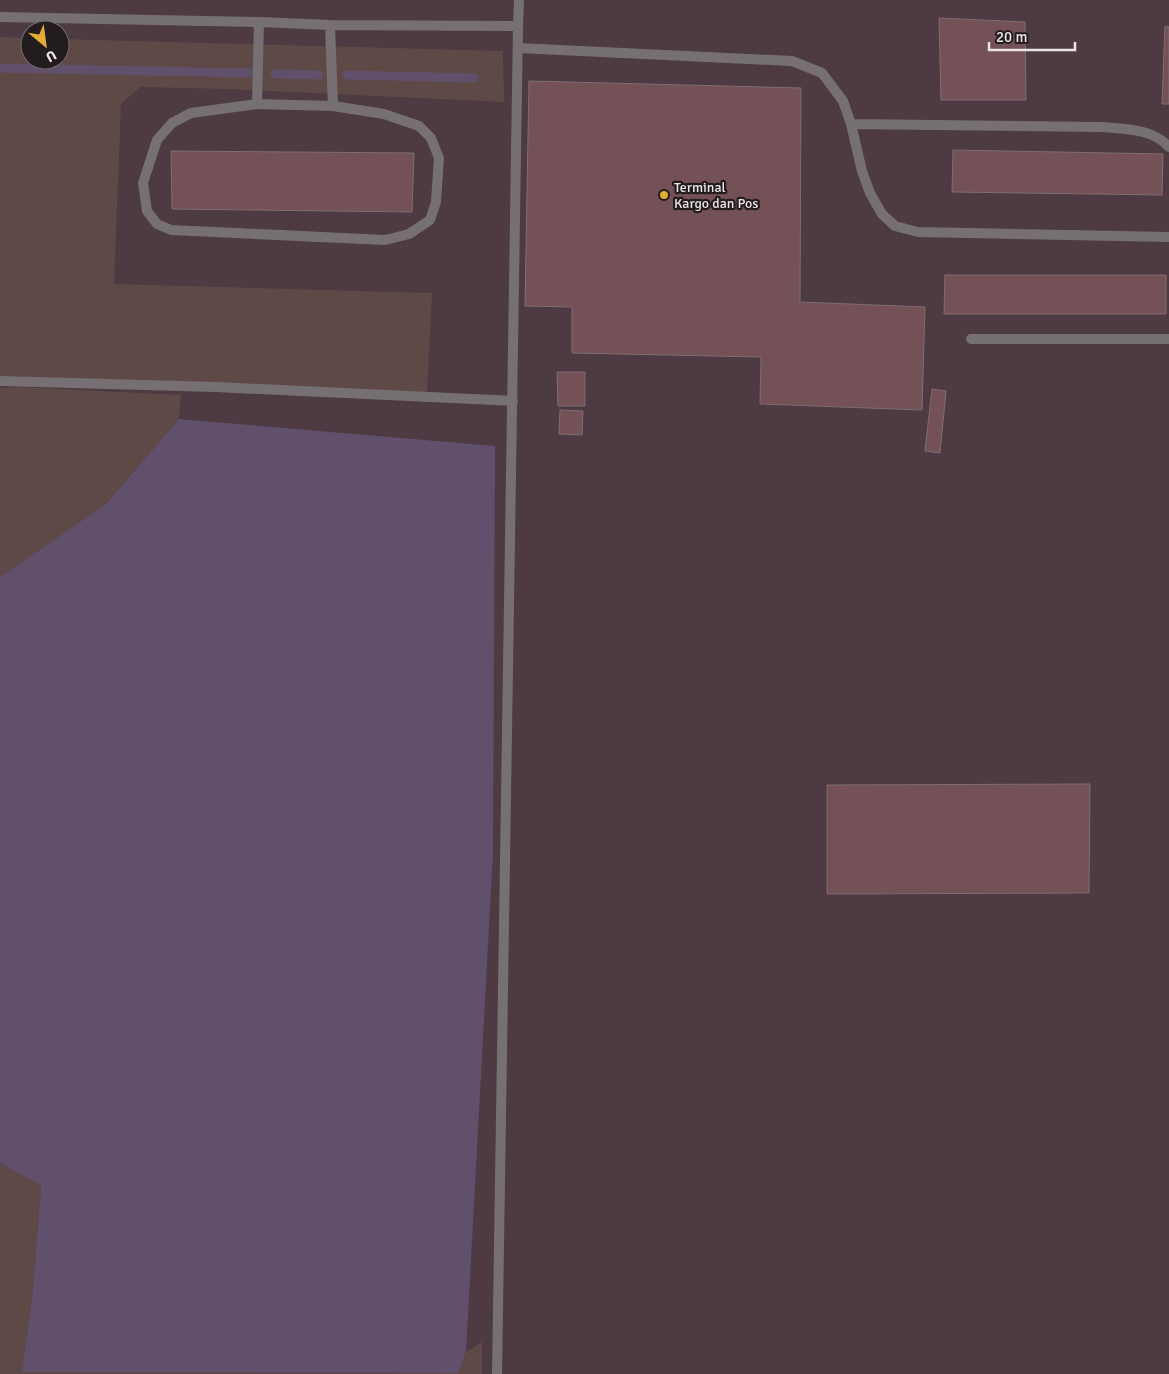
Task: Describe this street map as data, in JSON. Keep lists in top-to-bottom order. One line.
{"places":["Terminal Kargo dan Pos"],"scale_bar":"20 m","north":"bottom right"}
